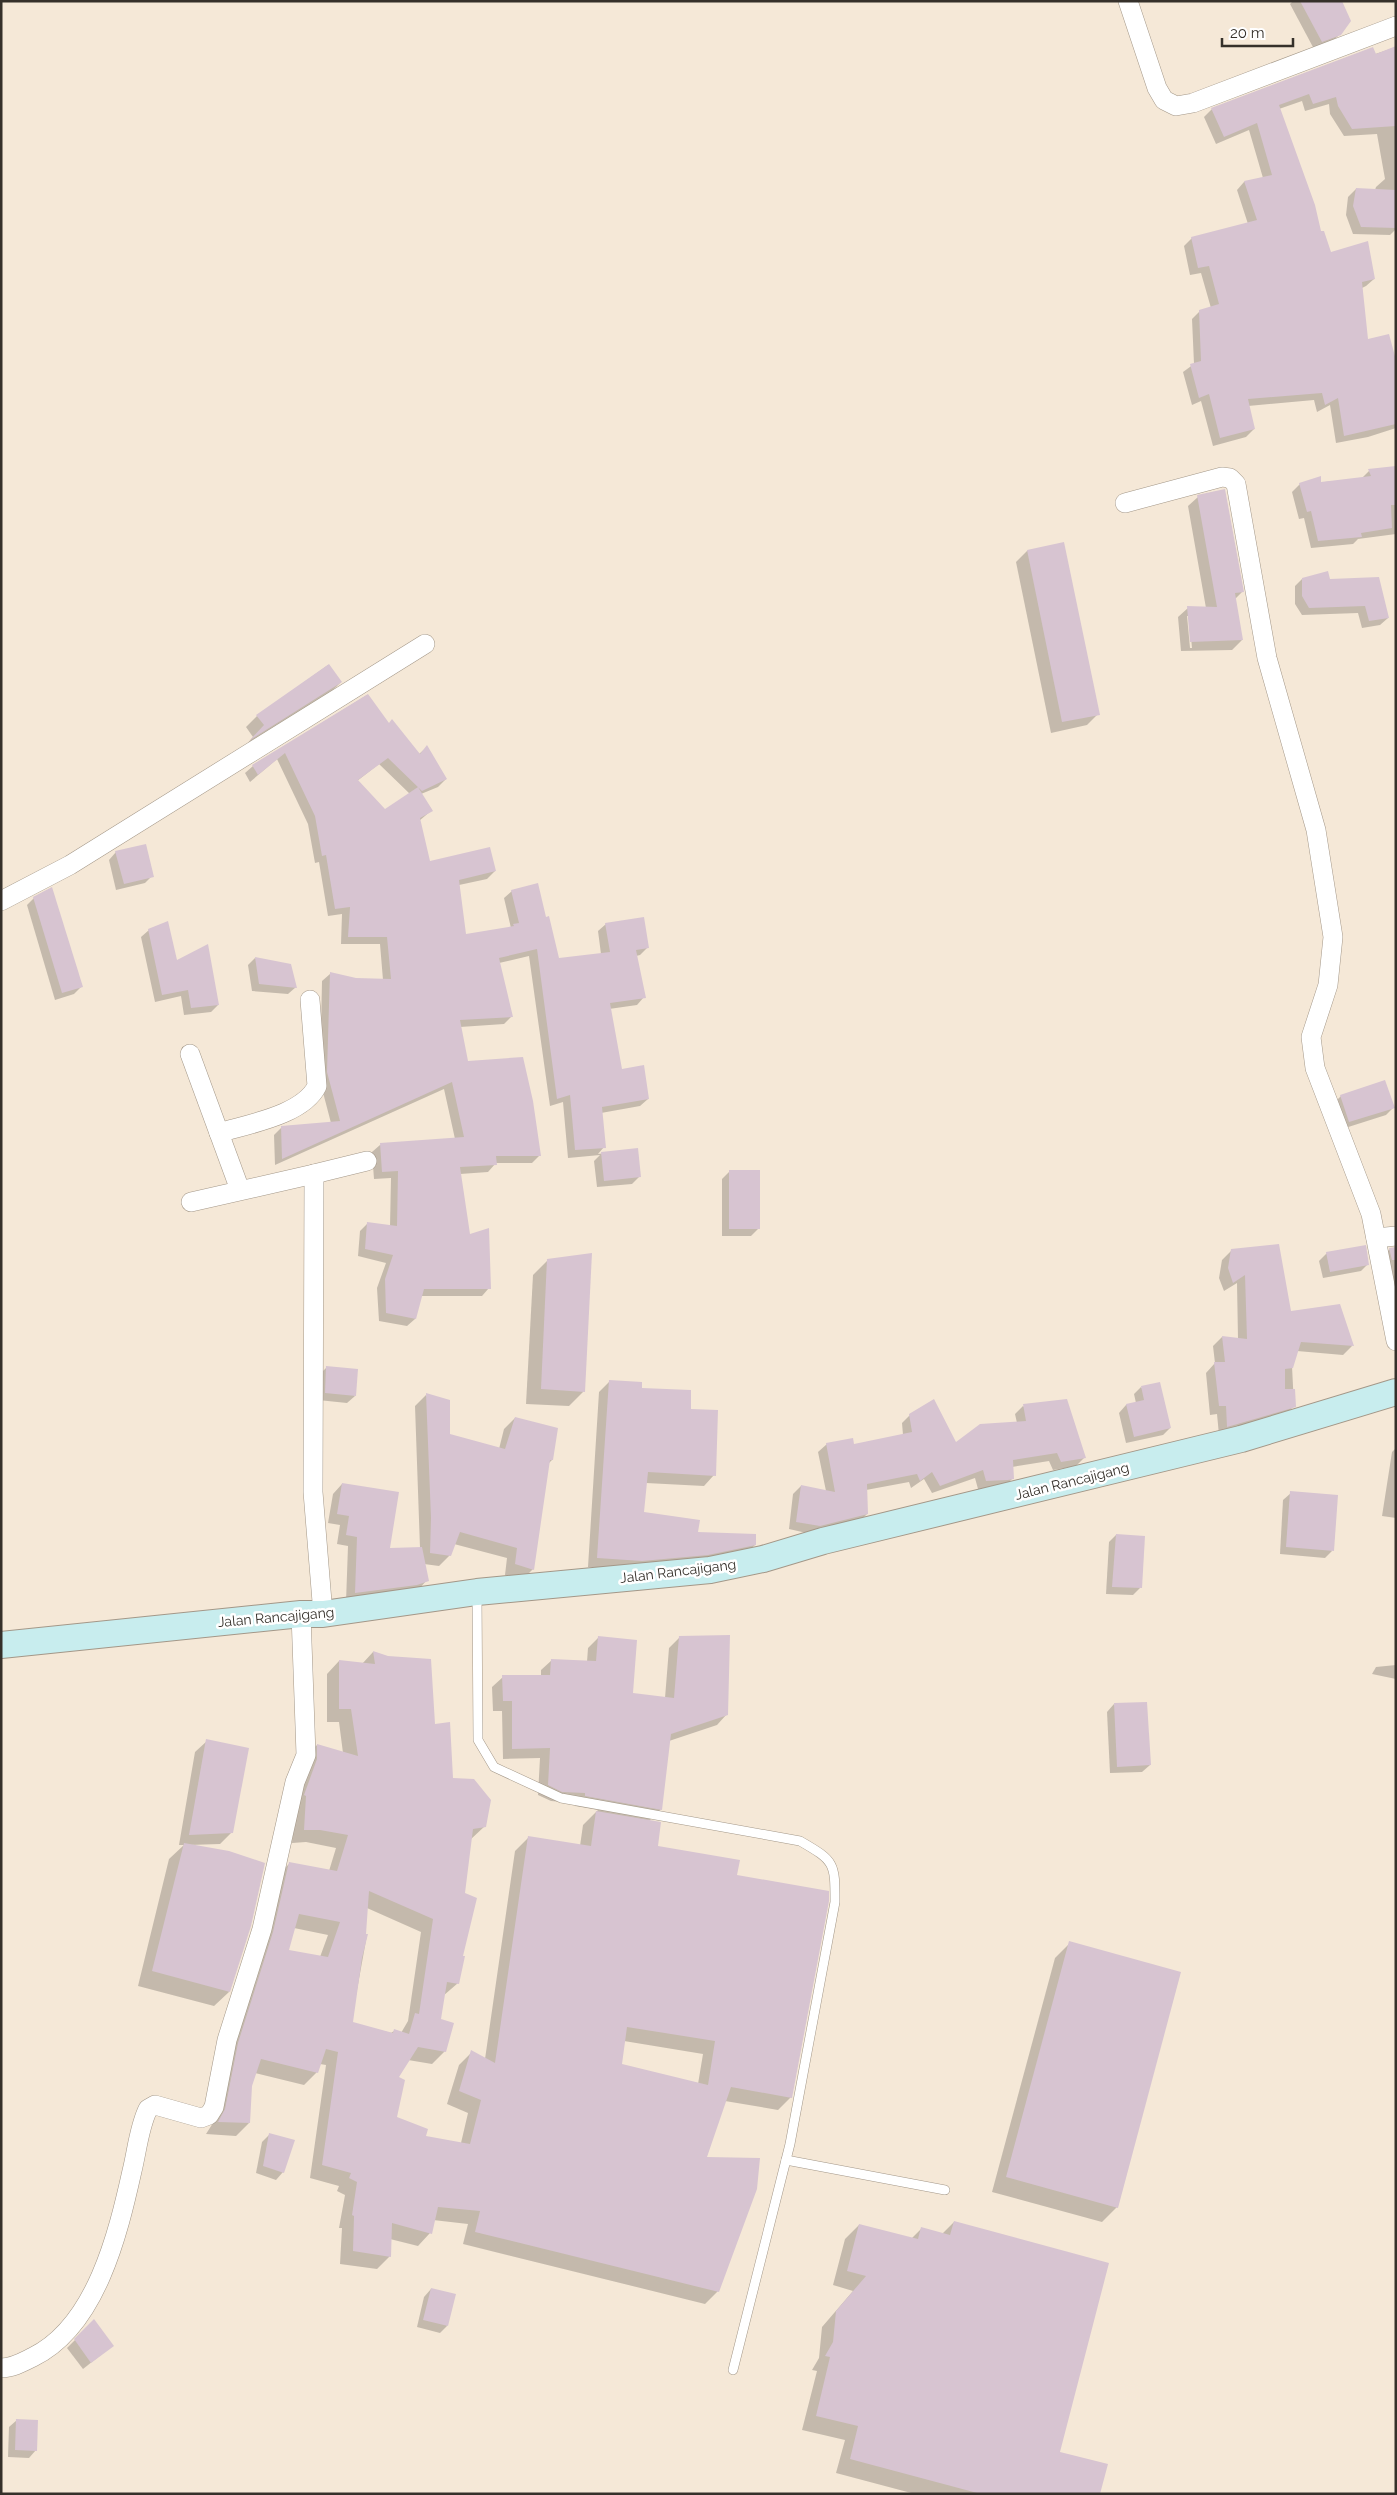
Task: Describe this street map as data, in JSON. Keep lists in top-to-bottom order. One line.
{"streets":{"main road":["Jalan Rancajigang"]},"scale_bar":"20 m"}
